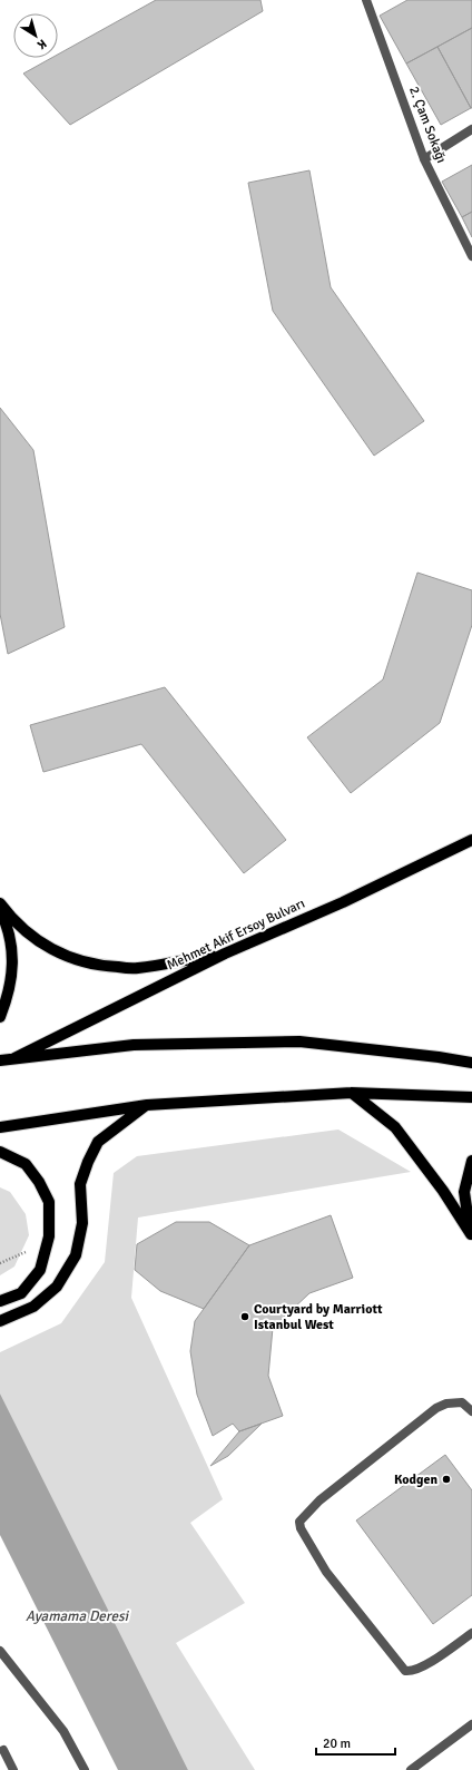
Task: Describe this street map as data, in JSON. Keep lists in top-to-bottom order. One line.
{"streets":{"main road":["Mehmet Akif Ersoy Bulvarı"],"street":["2. Çam Sokağı"]},"water":["Ayamama Deresi"],"places":["Courtyard by Marriott Istanbul West","Kodgen"],"scale_bar":"20 m","north":"bottom right"}
